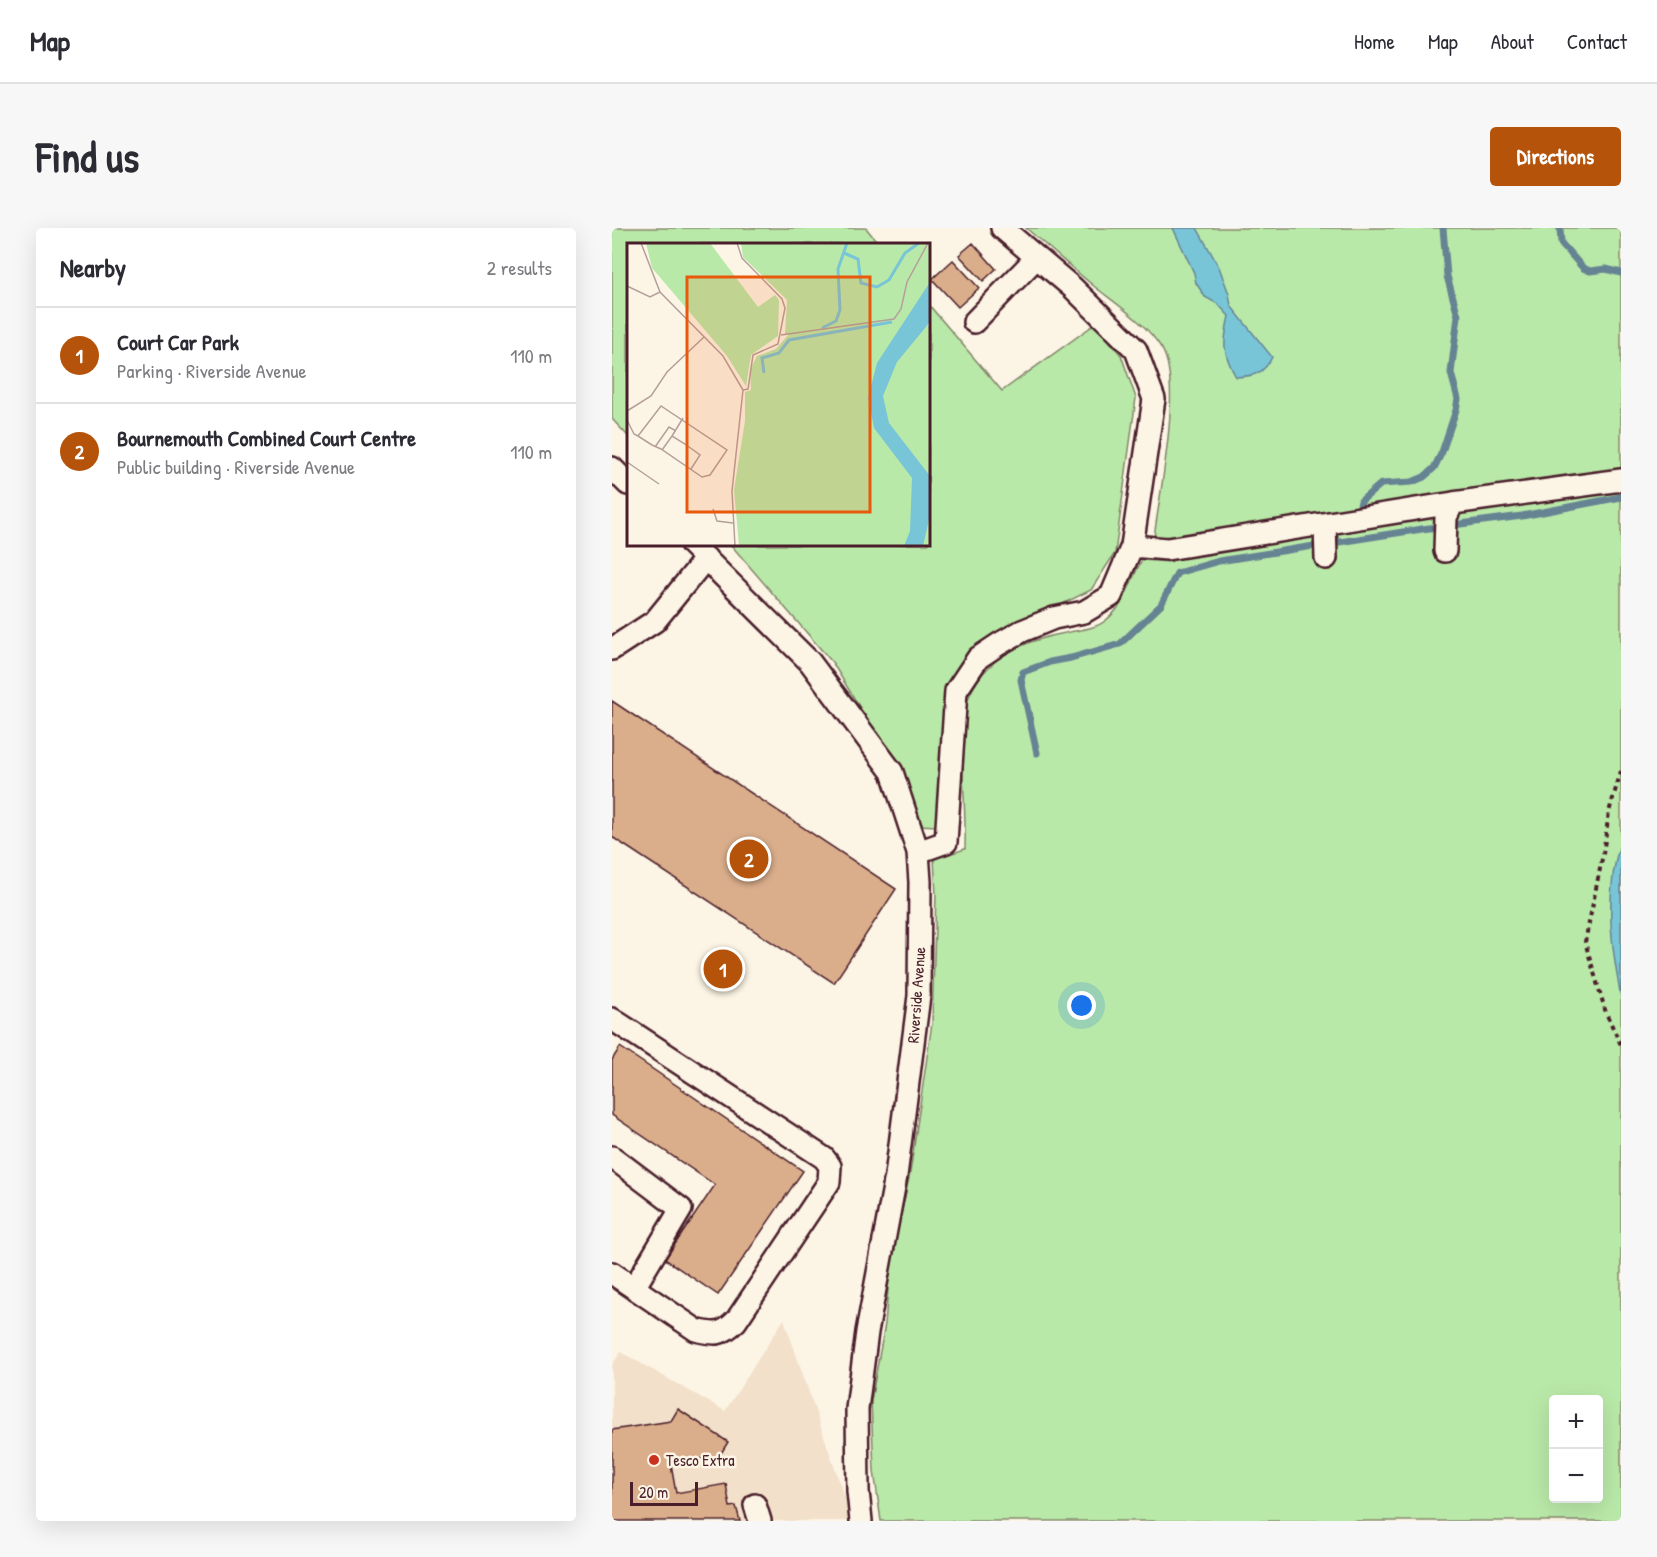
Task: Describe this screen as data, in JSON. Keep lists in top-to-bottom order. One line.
{"streets":{"street":["Riverside Avenue"]},"places":["Tesco Extra"],"scale_bar":"20 m","page":{"header":"Map","nav":["Home","Map","About","Contact"],"buttons":"Directions","title":"Find us","heading":["Nearby","2 results"],"list":[{"mark":"1","name":"Court Car Park","note":"Parking · Riverside Avenue","value":"110 m"},{"mark":"2","name":"Bournemouth Combined Court Centre","note":"Public building · Riverside Avenue","value":"110 m"}],"pins":["2","1"],"map_buttons":["+","−"],"scale":"20 m"}}
